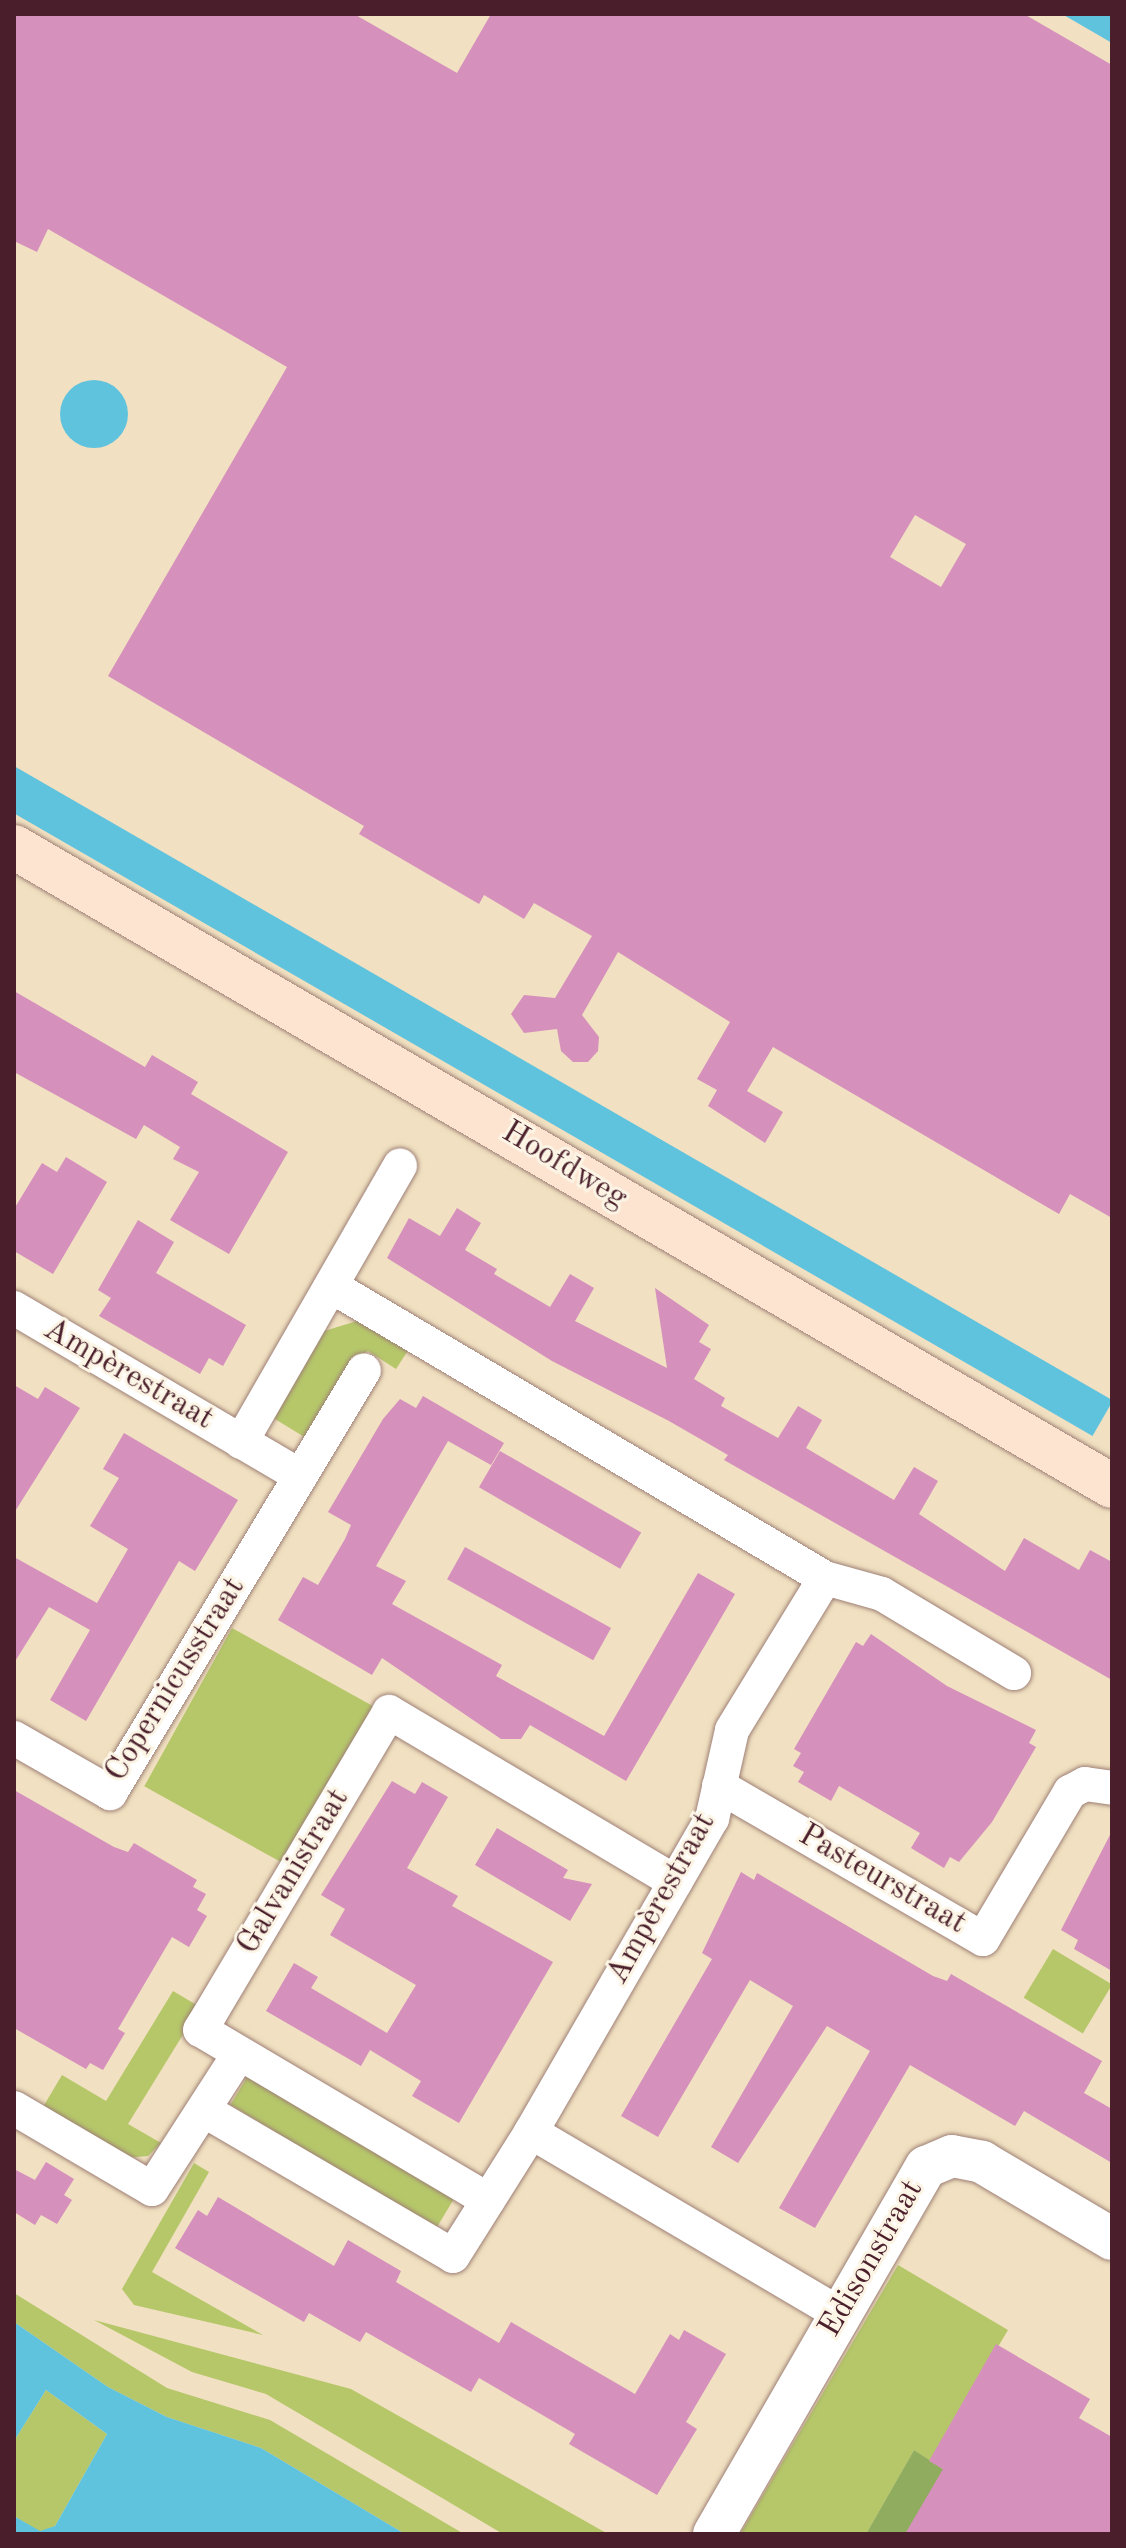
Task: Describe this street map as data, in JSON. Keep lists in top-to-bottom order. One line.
{"streets":{"main road":["Hoofdweg"],"street":["Ampèrestraat","Copernicusstraat","Galvanistraat","Pasteurstraat","Edisonstraat"]},"crossings":[["Ampèrestraat","Copernicusstraat"],["Ampèrestraat","Galvanistraat"],["Ampèrestraat","Pasteurstraat"]]}
